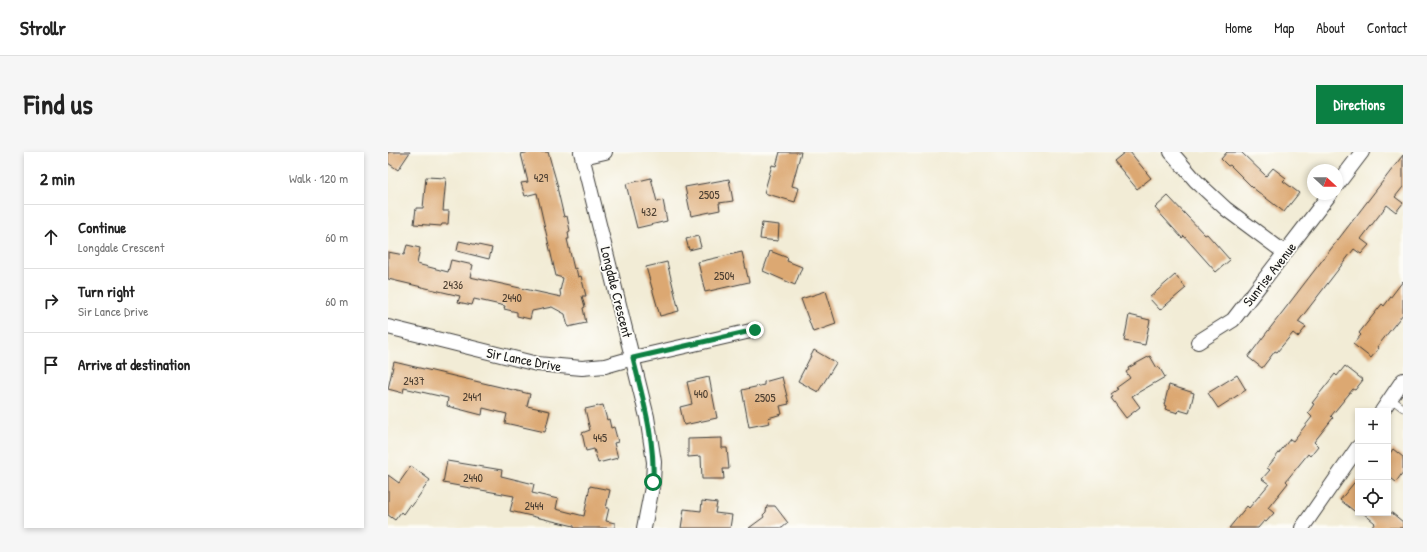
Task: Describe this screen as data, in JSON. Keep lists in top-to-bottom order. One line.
{"streets":{"street":["Sunrise Avenue","Longdale Crescent","Sir Lance Drive"]},"crossings":[["Longdale Crescent","Sir Lance Drive"]],"house_numbers":["429","2505","432","2504","2436","2440","2437","440","2441","2505","445","2440","2444"],"north":"right","page":{"header":"Strollr","nav":["Home","Map","About","Contact"],"title":"Find us","buttons":"Directions","heading":["2 min","Walk · 120 m"],"list":[["Continue","Longdale Crescent","60 m"],["Turn right","Sir Lance Drive","60 m"],"Arrive at destination"],"map_buttons":["+","−"]}}
